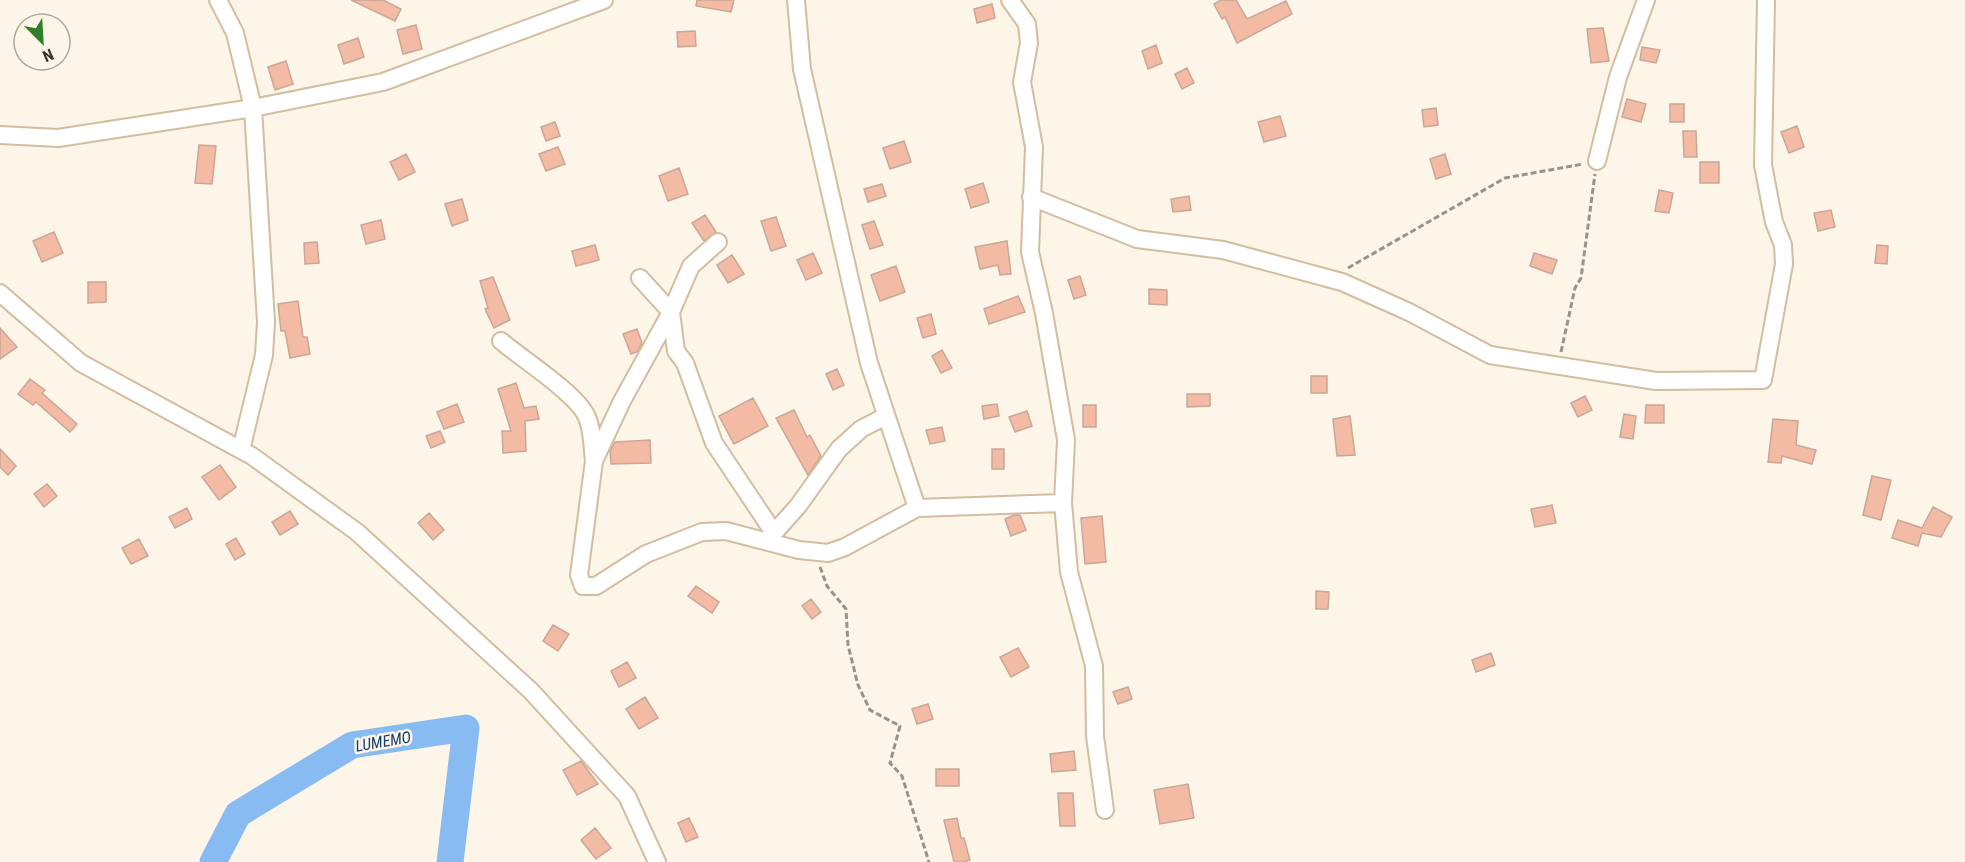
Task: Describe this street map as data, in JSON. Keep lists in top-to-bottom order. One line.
{"water":["LUMEMO"],"north":"bottom right"}
